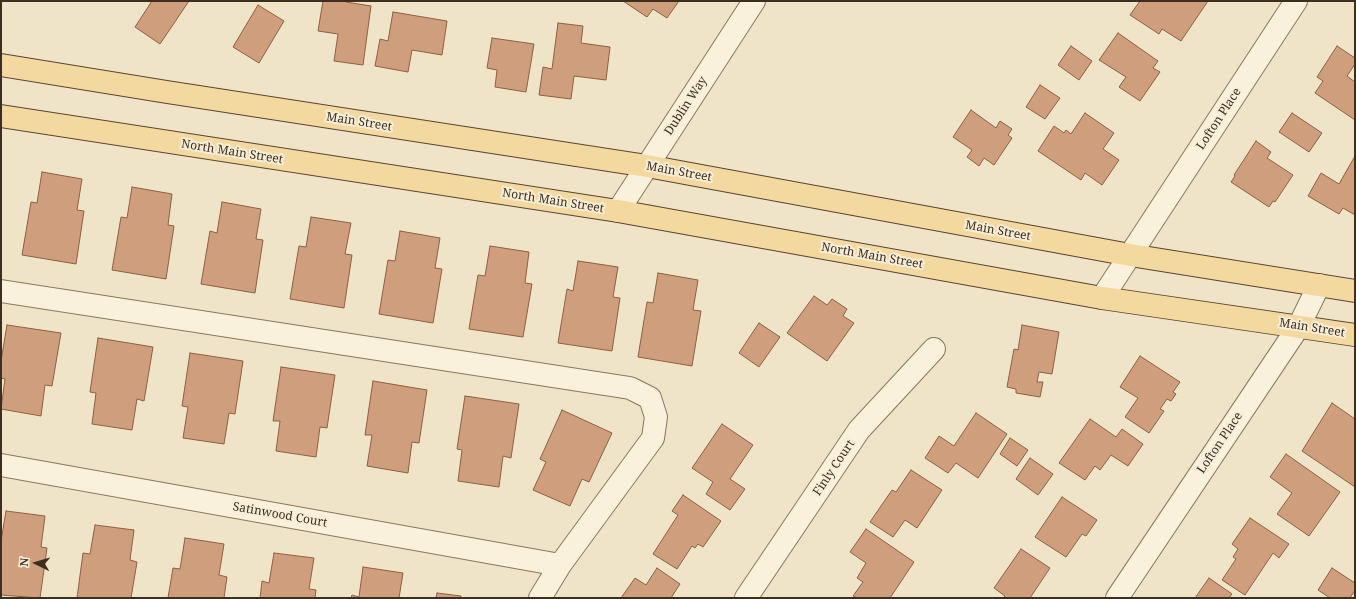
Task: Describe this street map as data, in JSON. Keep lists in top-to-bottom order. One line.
{"streets":{"main road":["Main Street","North Main Street"],"street":["Dublin Way","Lofton Place","Finly Court","Satinwood Court"]},"crossings":[["Dublin Way","Main Street"],["Dublin Way","North Main Street"],["Lofton Place","Main Street"],["Lofton Place","North Main Street"],["Main Street","North Main Street"]],"north":"left"}
